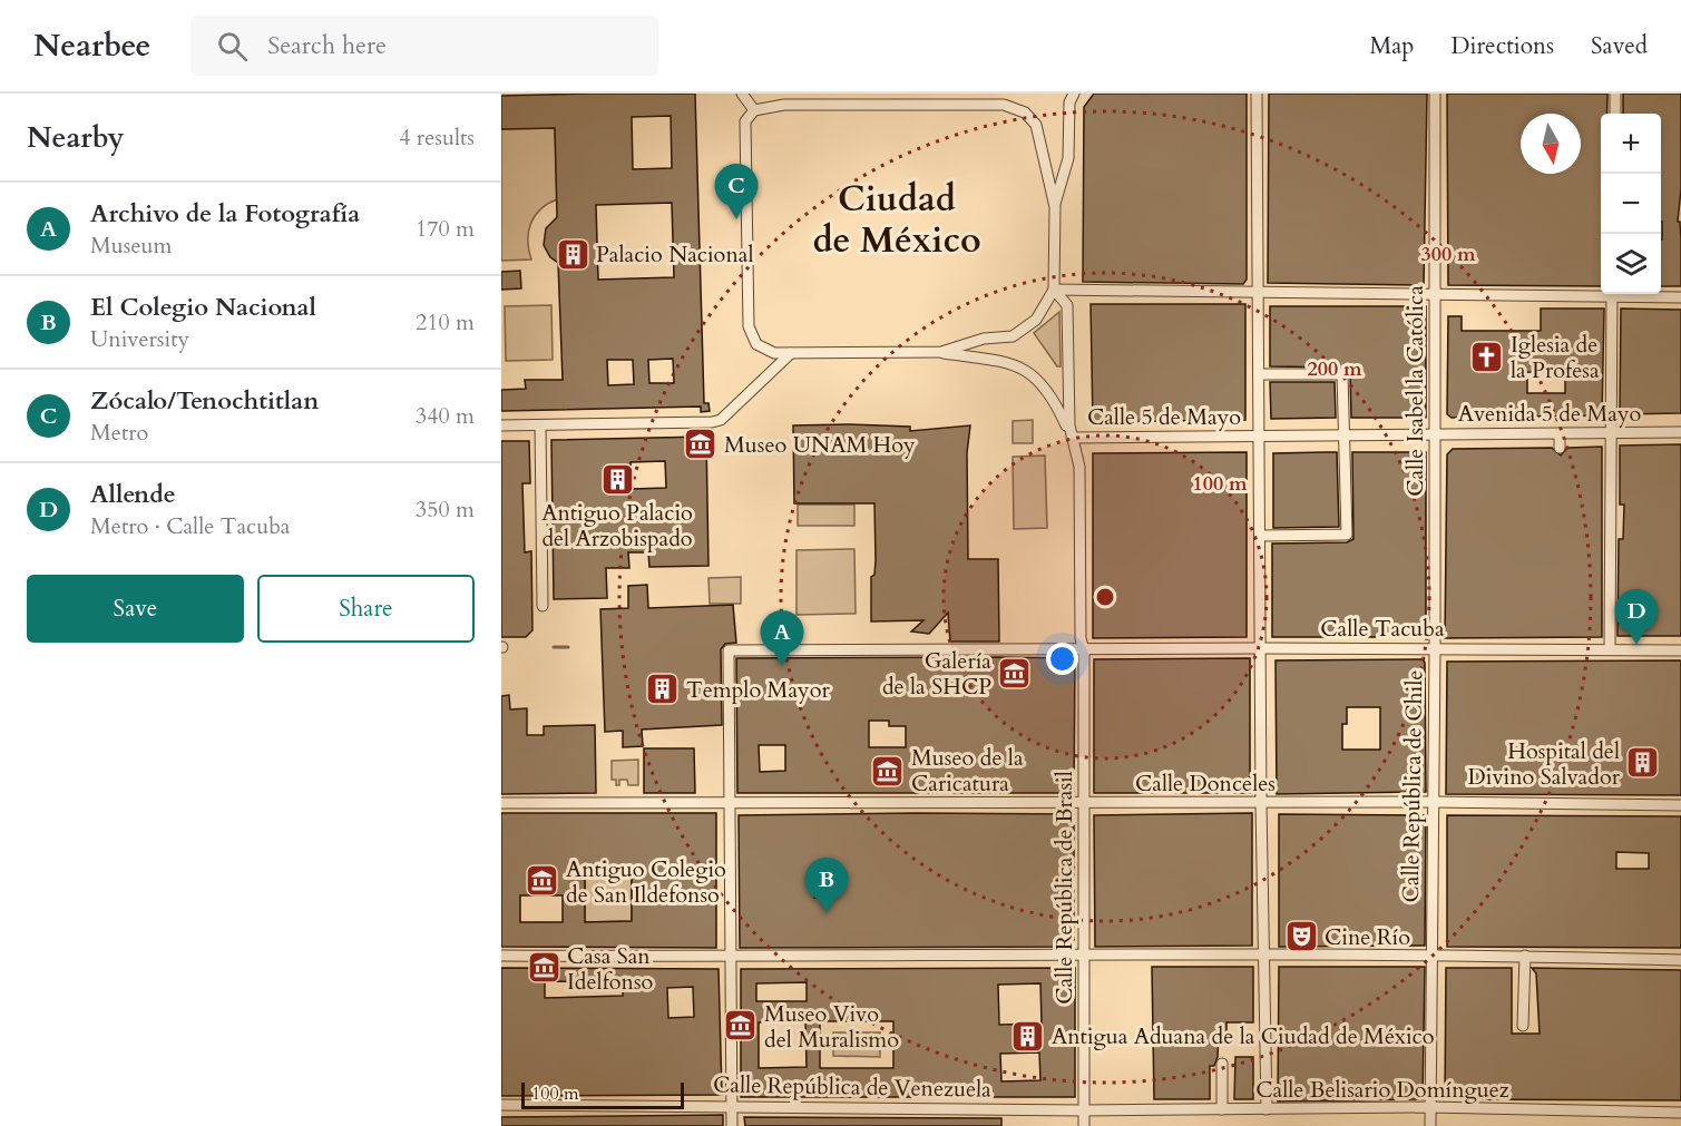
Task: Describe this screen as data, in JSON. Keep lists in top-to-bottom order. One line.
{"streets":{"street":["Calle Isabel la Católica","Avenida 5 de Mayo","Calle 5 de Mayo","Calle Tacuba","Calle Donceles","Calle República de Chile","Calle República de Brasil","Calle República de Venezuela","Calle Belisario Domínguez"]},"crossings":[["Calle Isabel la Católica","Avenida 5 de Mayo"],["Calle Isabel la Católica","Calle Tacuba"],["Calle Isabel la Católica","Calle República de Chile"],["Avenida 5 de Mayo","Calle 5 de Mayo"],["Calle 5 de Mayo","Calle República de Brasil"],["Calle Tacuba","Calle Donceles"],["Calle Tacuba","Calle República de Chile"],["Calle Tacuba","Calle República de Brasil"],["Calle Donceles","Calle República de Chile"],["Calle Donceles","Calle República de Brasil"],["Calle República de Chile","Calle Belisario Domínguez"],["Calle República de Brasil","Calle República de Venezuela"],["Calle República de Brasil","Calle Belisario Domínguez"],["Calle República de Venezuela","Calle Belisario Domínguez"]],"districts":["Ciudad de México"],"places":{"building":["Palacio Nacional","Antiguo Palacio del Arzobispado","Templo Mayor","Hospital del Divino Salvador","Antigua Aduana de la Ciudad de México"],"church":["Iglesia de la Profesa"],"museum":["Museo UNAM Hoy","Galería de la SHCP","Museo de la Caricatura","Antiguo Colegio de San Ildefonso","Casa San Idelfonso","Museo Vivo del Muralismo"],"theatre":["Cine Río"]},"scale_bar":"100 m","north":"bottom","page":{"header":"Nearbee","search":"Search here","nav":["Map","Directions","Saved"],"heading":["Nearby","4 results"],"map_buttons":["+","−"],"pins":["C","D","A","B"],"list":[{"mark":"A","name":"Archivo de la Fotografía","note":"Museum","value":"170 m"},{"mark":"B","name":"El Colegio Nacional","note":"University","value":"210 m"},{"mark":"C","name":"Zócalo/Tenochtitlan","note":"Metro","value":"340 m"},{"mark":"D","name":"Allende","note":"Metro · Calle Tacuba","value":"350 m"}],"buttons":["Save","Share"],"scale":"100 m"},"rings":["300 m","200 m","100 m"]}
